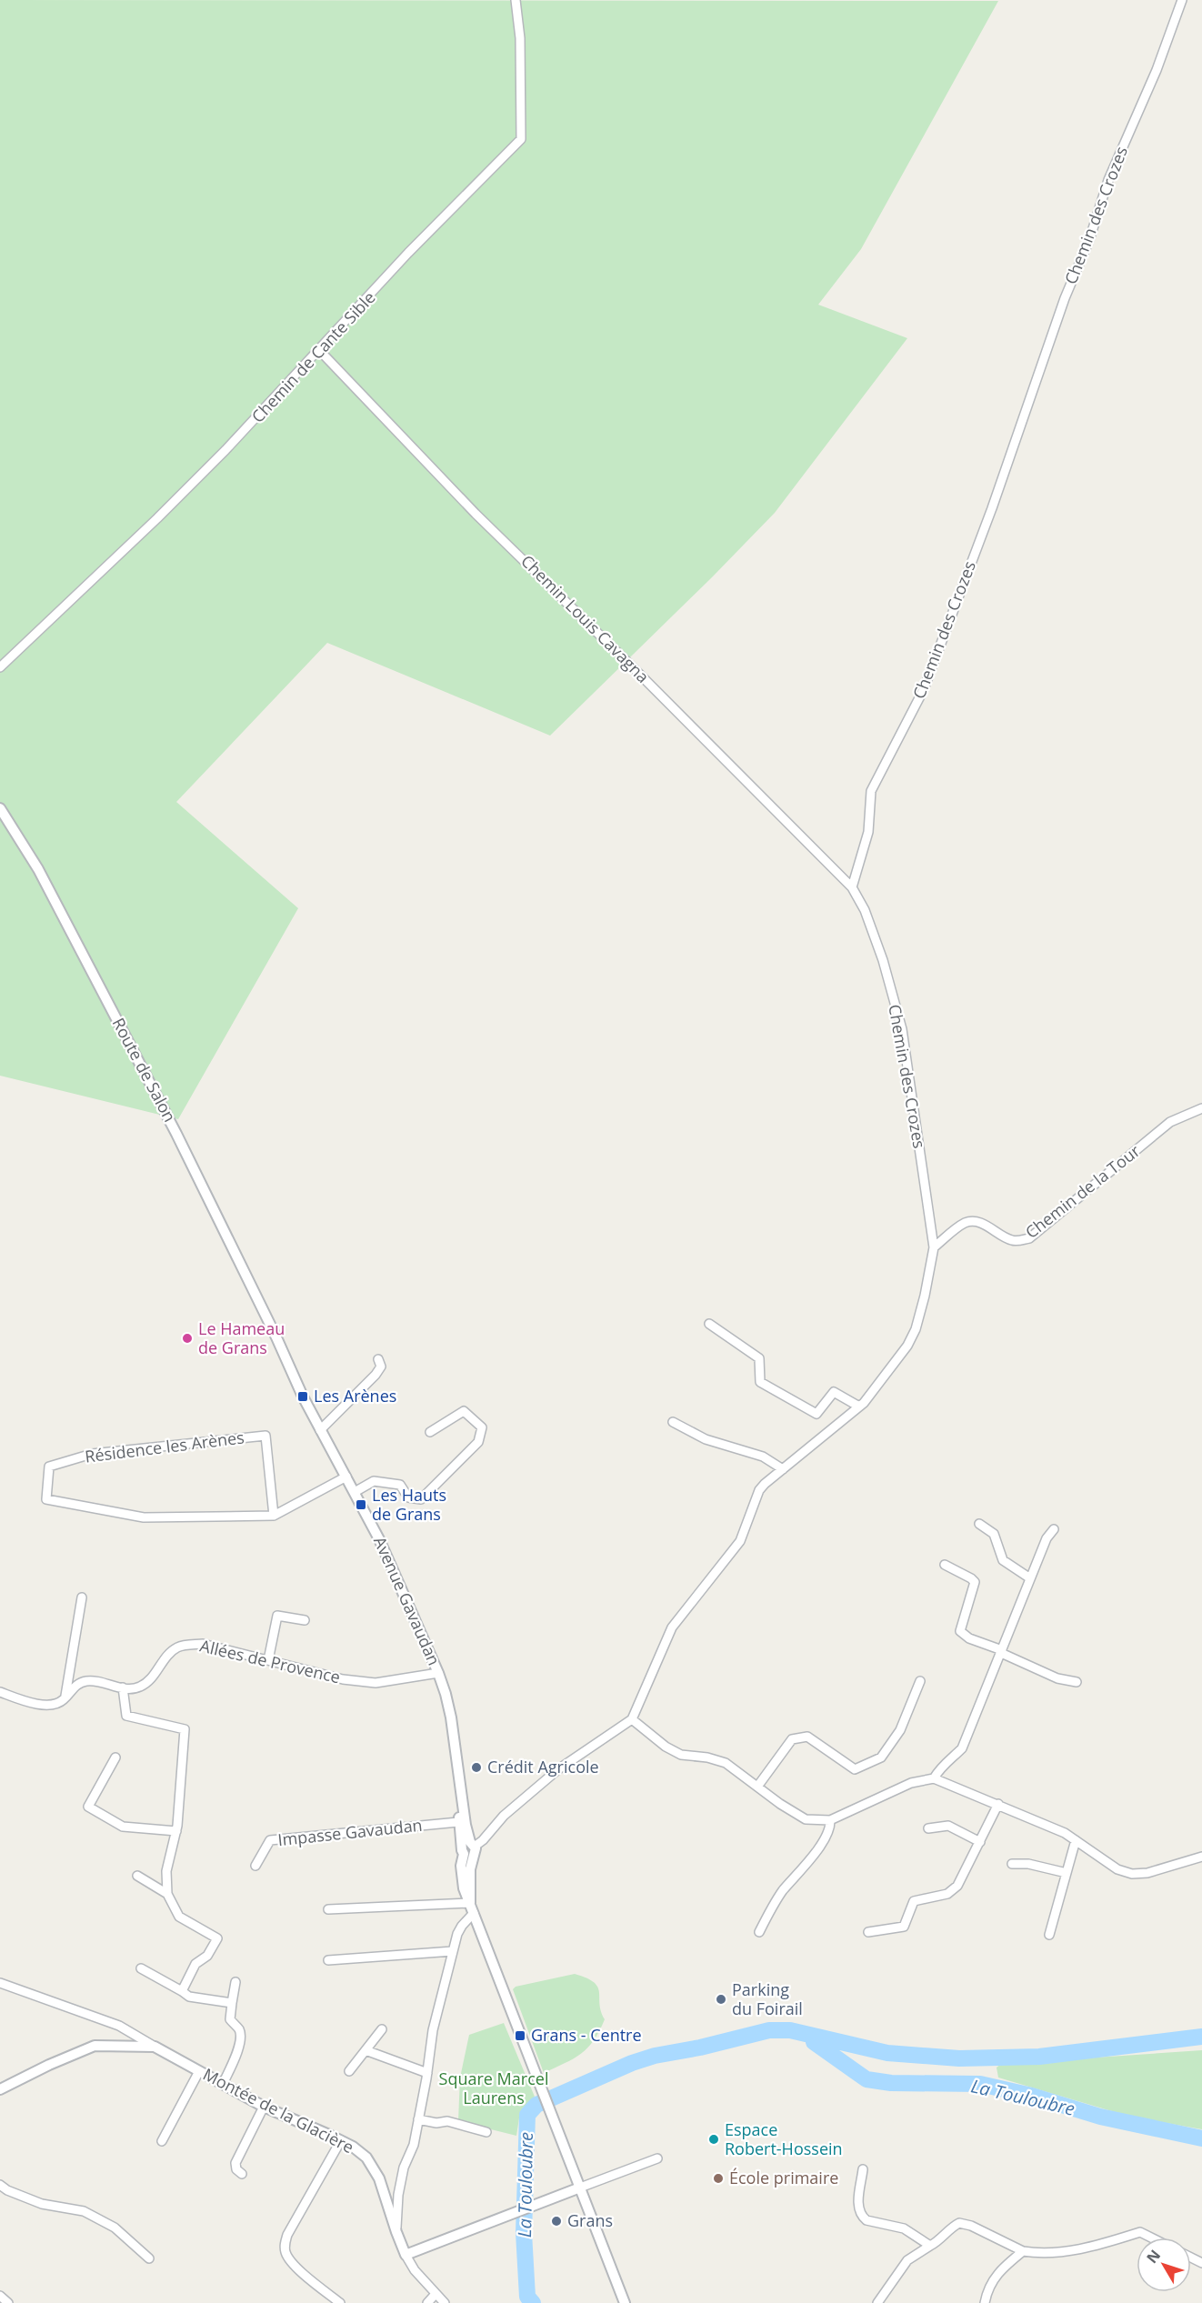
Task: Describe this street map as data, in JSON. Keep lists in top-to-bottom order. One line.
{"streets":{"street":["Chemin des Crozes","Chemin de Cante Sible","Chemin Louis Cavagna","Route de Salon","Chemin de la Tour","Résidence les Arènes","Avenue Gavaudan","Allées de Provence","Impasse Gavaudan","Montée de la Glacière"]},"crossings":[["Chemin des Crozes","Chemin Louis Cavagna"],["Chemin des Crozes","Chemin de la Tour"],["Chemin de Cante Sible","Chemin Louis Cavagna"],["Route de Salon","Avenue Gavaudan"],["Résidence les Arènes","Avenue Gavaudan"],["Avenue Gavaudan","Allées de Provence"],["Avenue Gavaudan","Impasse Gavaudan"]],"water":["La Touloubre"],"parks":["Square Marcel Laurens"],"places":{"other":["Le Hameau de Grans","Crédit Agricole","Parking du Foirail","Espace Robert-Hossein","École primaire","Grans"],"transit":["Les Arènes","Les Hauts de Grans","Grans - Centre"]},"north":"top left"}
